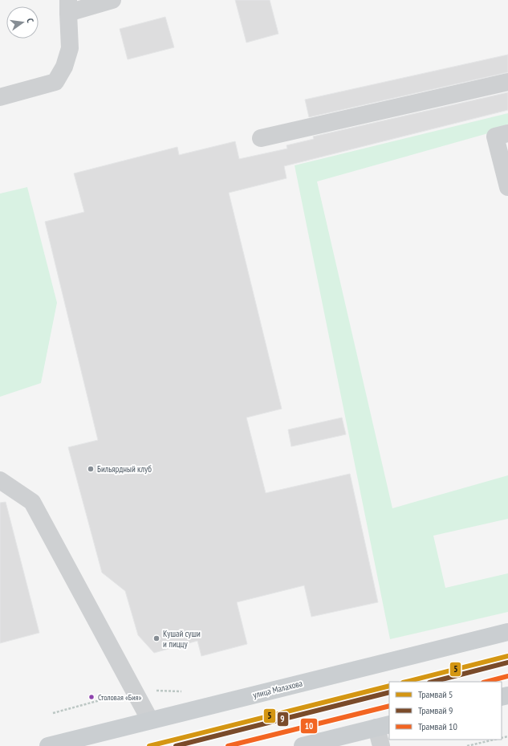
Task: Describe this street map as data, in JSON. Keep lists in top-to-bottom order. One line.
{"streets":{"main road":["улица Малахова"]},"places":["Бильярдный клуб","Кушай суши и пиццу","Столовая «Бия»"],"lines":["tram line 5","tram line 9","tram line 10"],"legend":["Трамвай 5","Трамвай 9","Трамвай 10"],"north":"right"}
